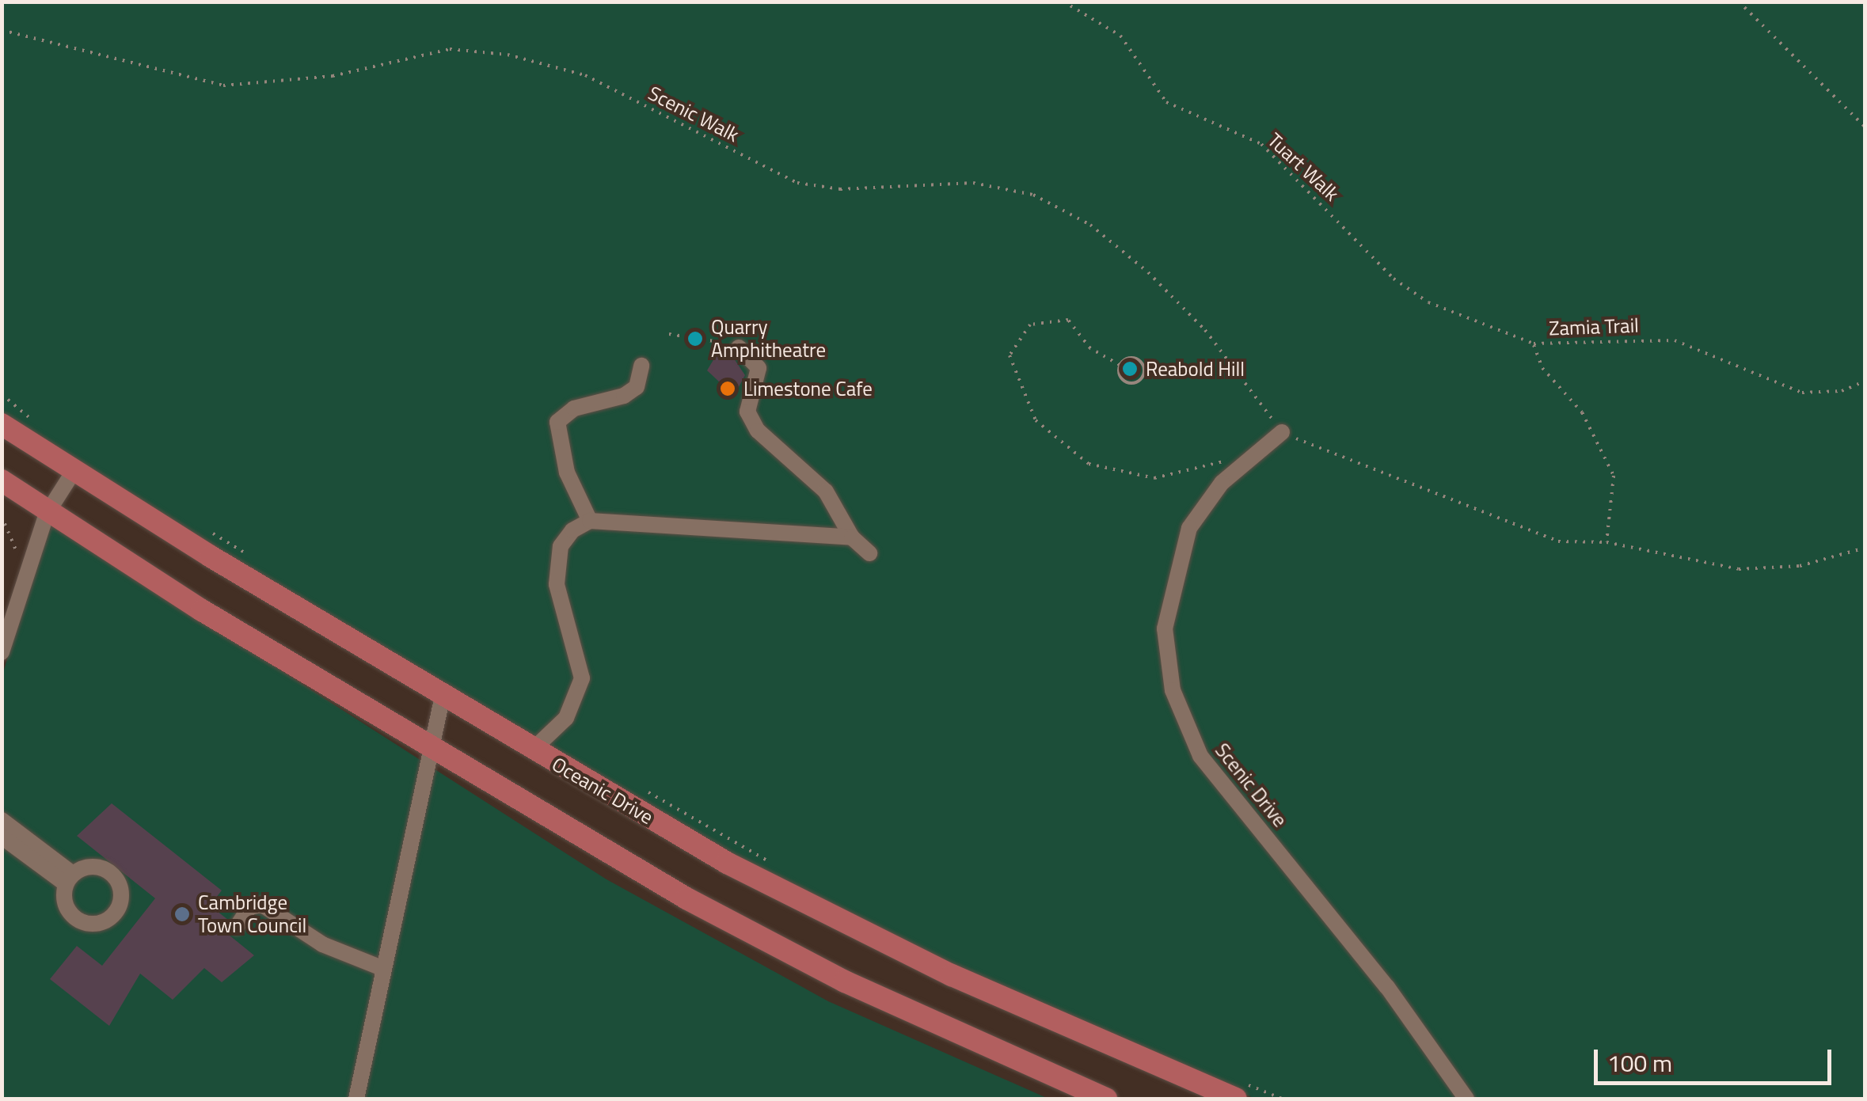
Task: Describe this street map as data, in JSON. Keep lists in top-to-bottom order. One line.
{"streets":{"main road":["Oceanic Drive"],"street":["Scenic Drive"],"path":["Scenic Walk","Tuart Walk","Zamia Trail"]},"crossings":[["Scenic Walk","Scenic Drive"],["Tuart Walk","Zamia Trail"]],"places":["Quarry Amphitheatre","Reabold Hill","Limestone Cafe","Cambridge Town Council"],"scale_bar":"100 m"}
